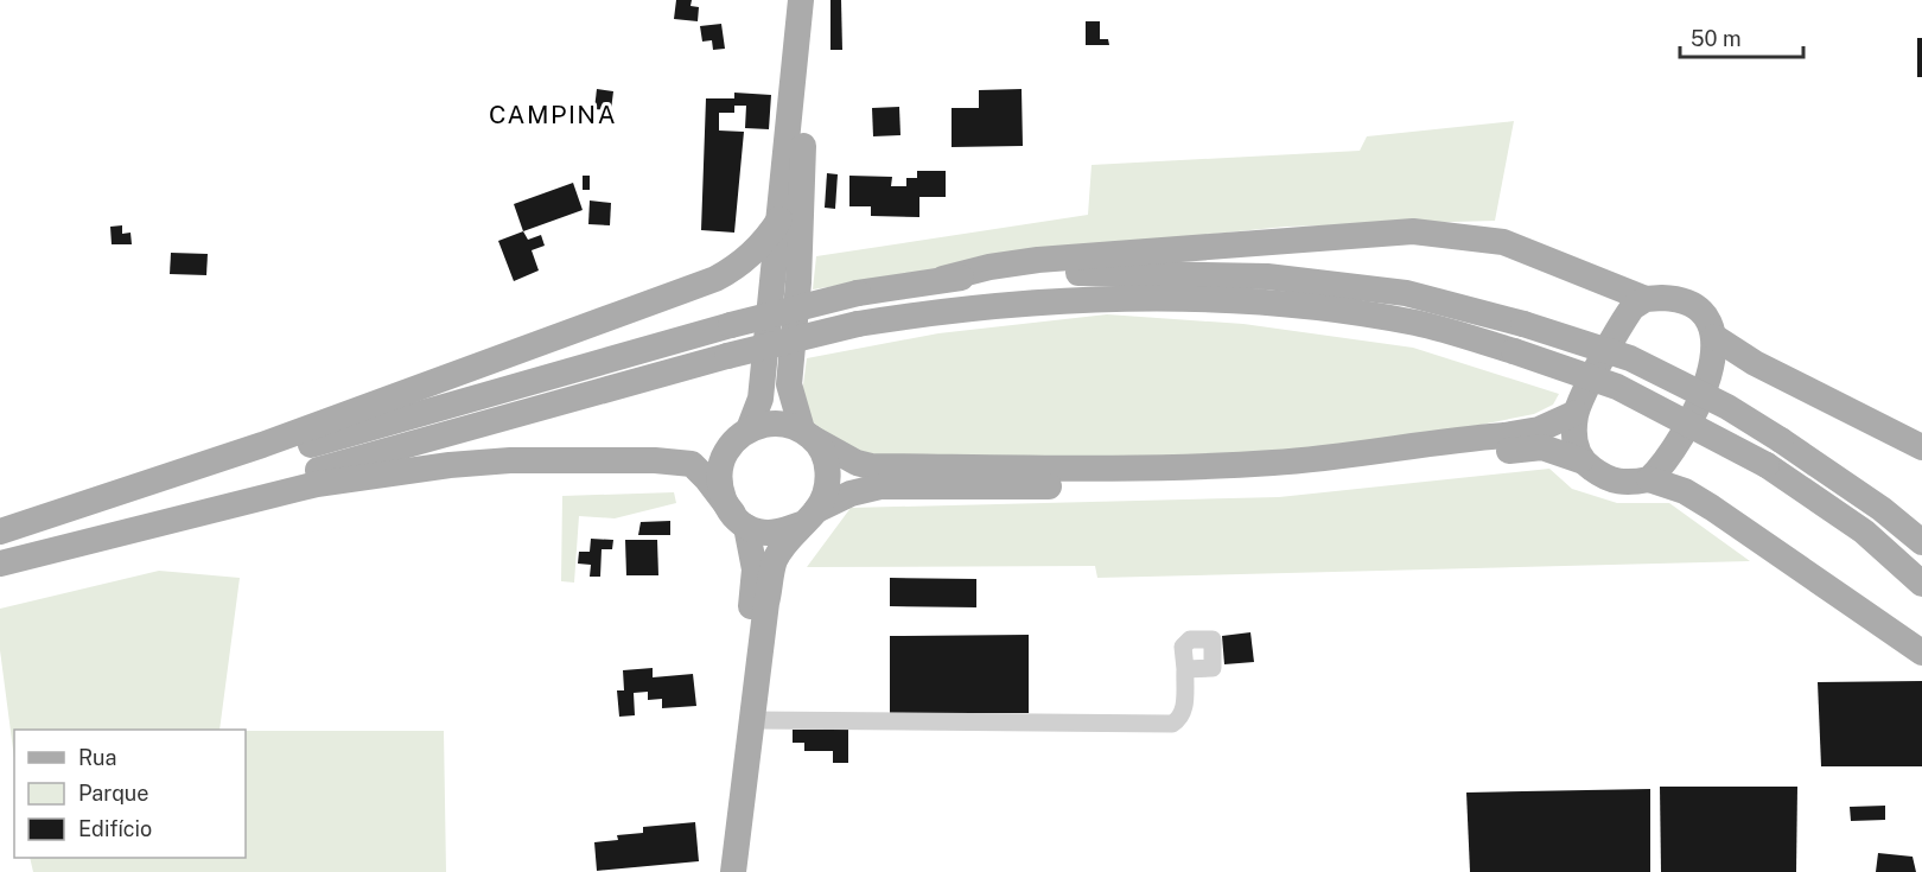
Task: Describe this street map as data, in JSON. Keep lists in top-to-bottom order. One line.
{"districts":["CAMPINA"],"legend":["Rua","Parque","Edifício"],"scale_bar":"50 m"}
